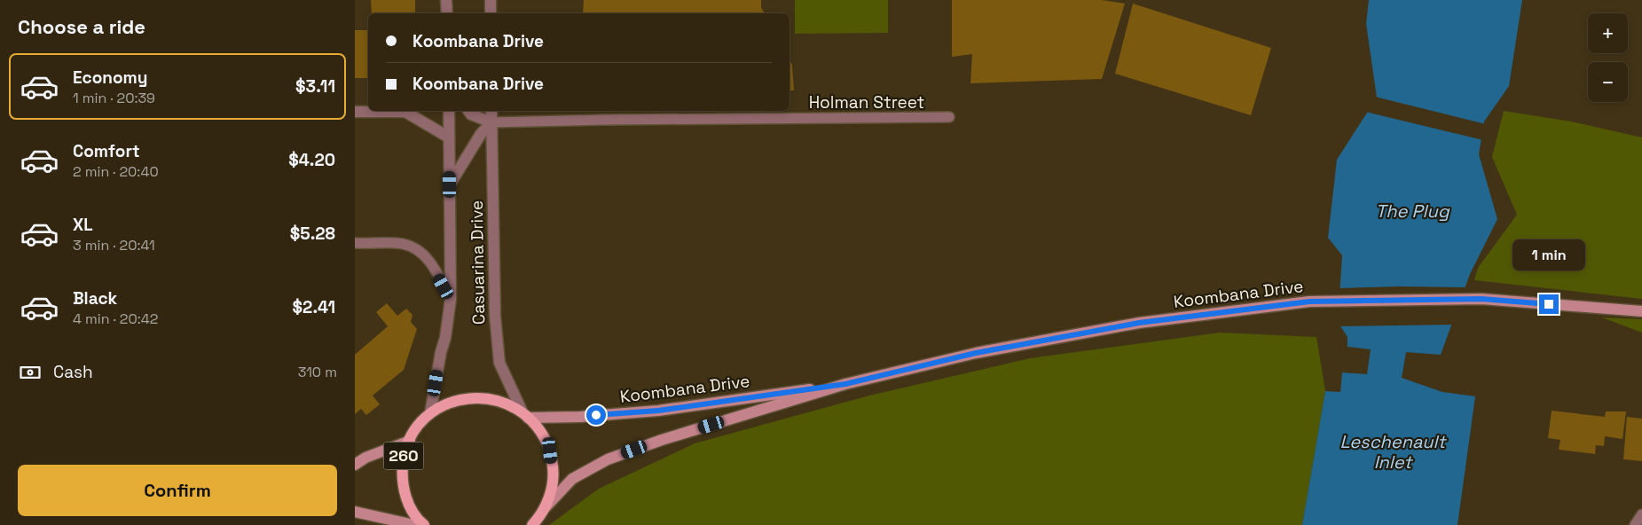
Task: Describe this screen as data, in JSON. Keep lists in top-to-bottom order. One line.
{"streets":{"main road":["Koombana Drive","260"],"street":["Casuarina Drive"],"lane":["Holman Street"]},"crossings":[["Holman Street","Casuarina Drive"],["Casuarina Drive","Koombana Drive"],["Casuarina Drive","260"],["Koombana Drive","260"]],"water":["The Plug","Leschenault Inlet"],"page":{"heading":"Choose a ride","map_buttons":["+","−"],"banner":["Koombana Drive","Koombana Drive"],"list":[{"name":"Economy","note":"1 min · 20:39","value":"$3.11"},{"name":"Comfort","note":"2 min · 20:40","value":"$4.20"},{"name":"XL","note":"3 min · 20:41","value":"$5.28"},{"name":"Black","note":"4 min · 20:42","value":"$2.41"}],"bubble":"1 min","pay":["Cash","310 m"],"buttons":"Confirm"}}
